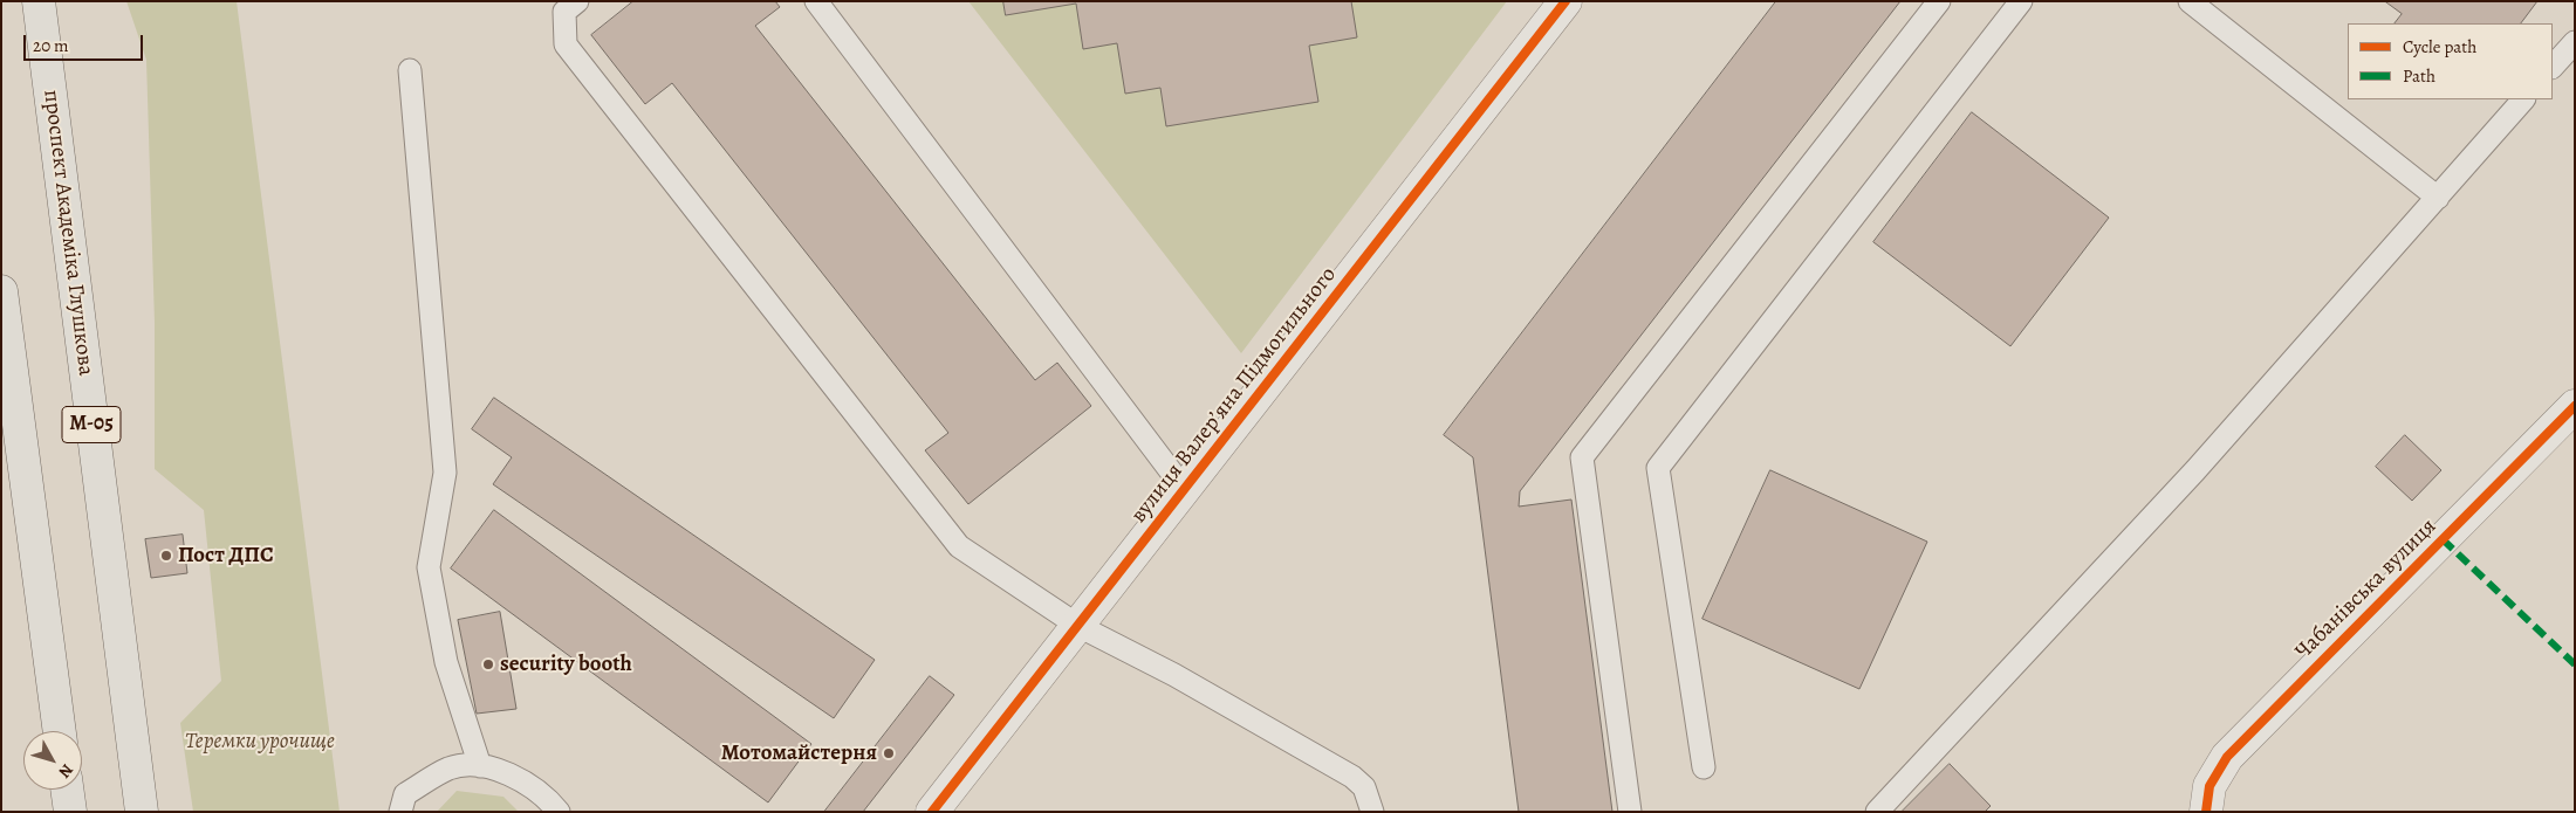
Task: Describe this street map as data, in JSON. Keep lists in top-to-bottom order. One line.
{"streets":{"highway":["проспект Академіка Глушкова","М-05"],"street":["вулиця Валерʼяна Підмогильного","Чабанівська вулиця"]},"parks":["Теремки урочище"],"places":["Пост ДПС","security booth","Мотомайстерня"],"legend":["Cycle path","Path"],"scale_bar":"20 m","north":"bottom right"}
